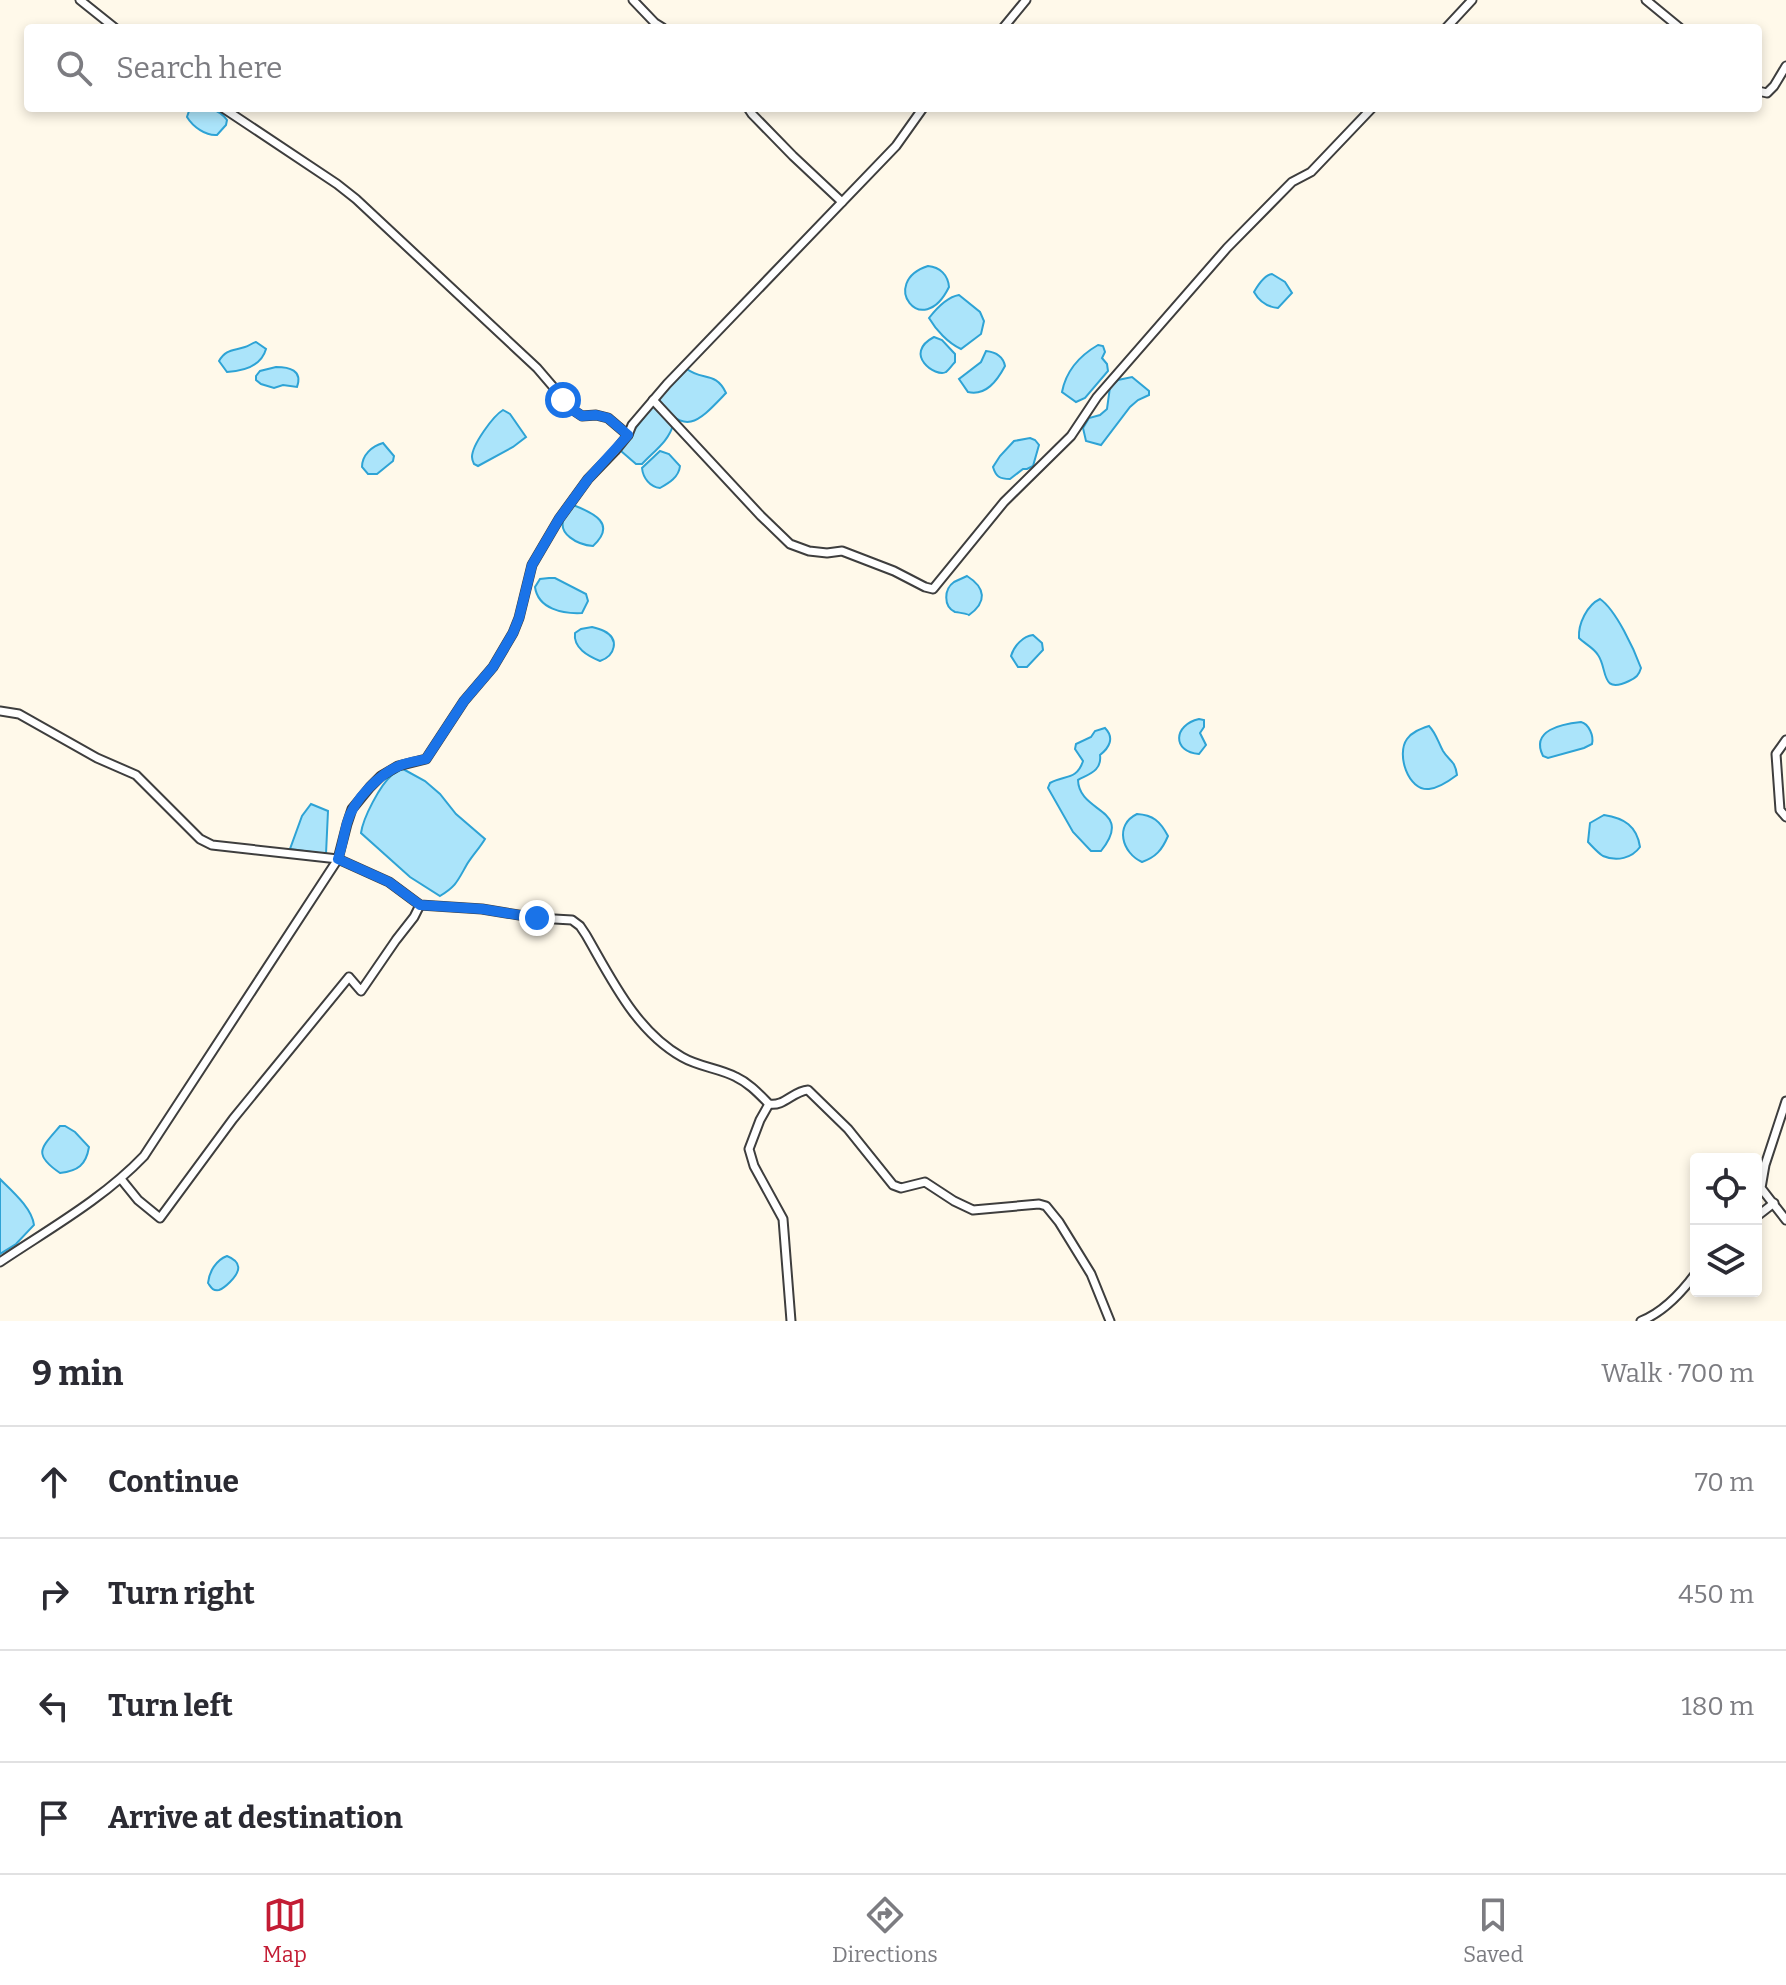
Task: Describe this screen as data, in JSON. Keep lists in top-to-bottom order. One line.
{"page":{"search":"Search here","heading":["9 min","Walk · 700 m"],"list":[["Continue","70 m"],["Turn right","450 m"],["Turn left","180 m"],"Arrive at destination"],"nav":["Map","Directions","Saved"]}}
